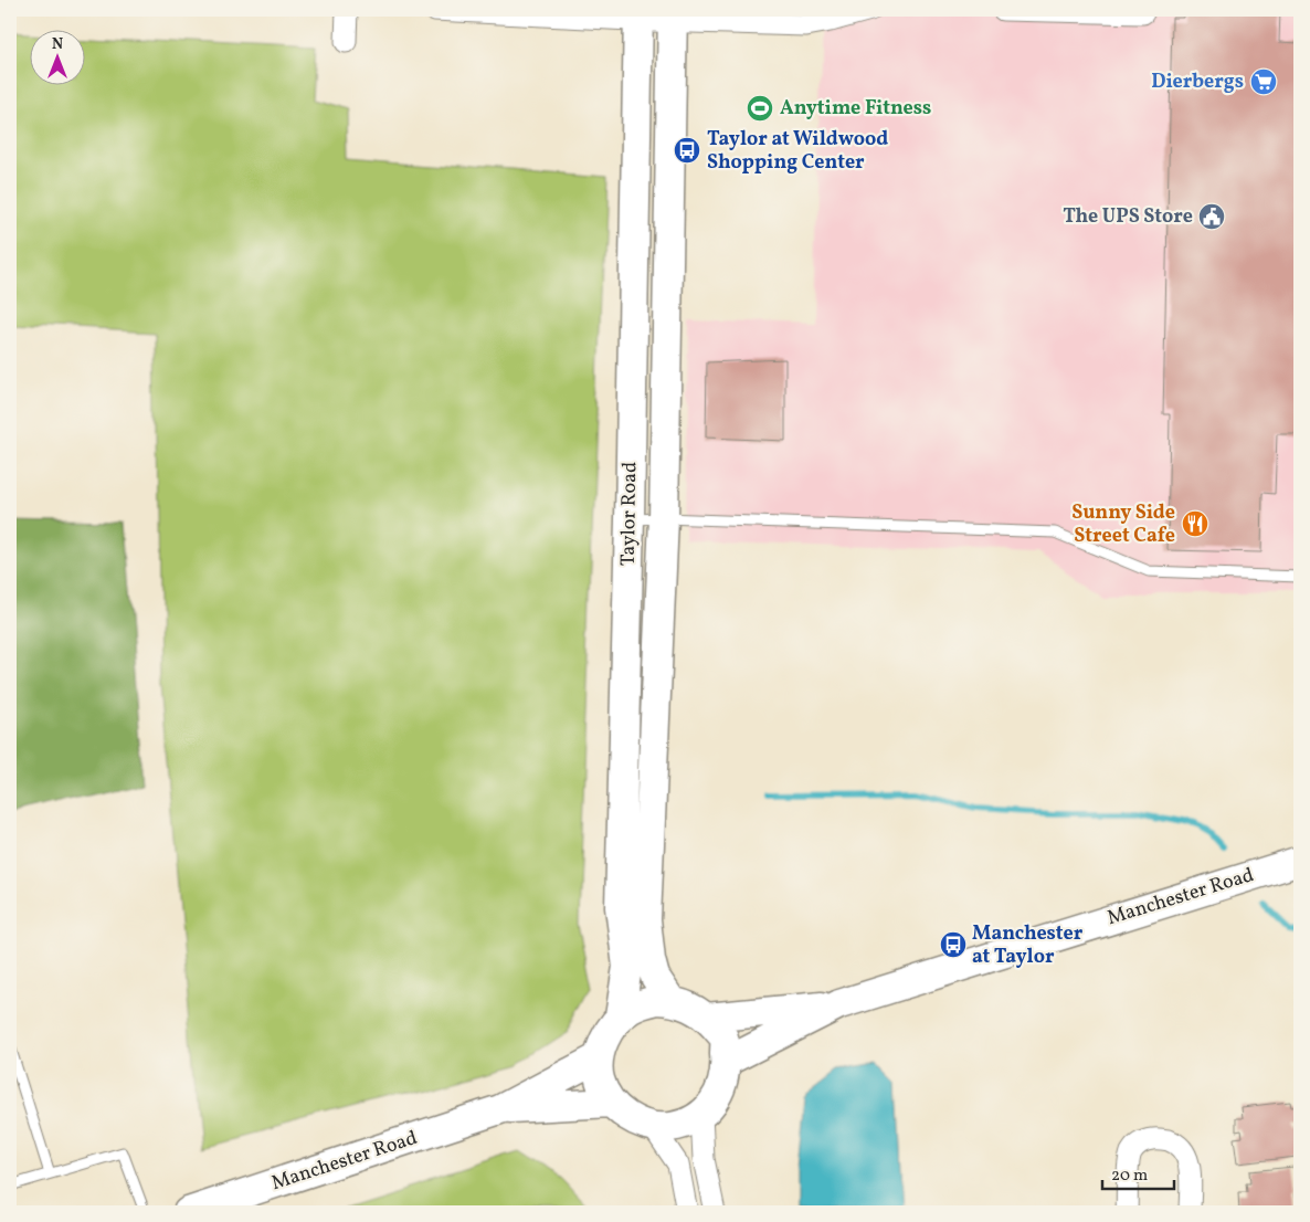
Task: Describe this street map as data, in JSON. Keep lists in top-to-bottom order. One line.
{"streets":{"street":["Taylor Road","Manchester Road"]},"crossings":[["Taylor Road","Manchester Road"]],"places":{"supermarket":["Dierbergs"],"sports":["Anytime Fitness"],"bus stop":["Taylor at Wildwood Shopping Center","Manchester at Taylor"],"public building":["The UPS Store"],"restaurant":["Sunny Side Street Cafe"]},"scale_bar":"20 m","north":"top"}
